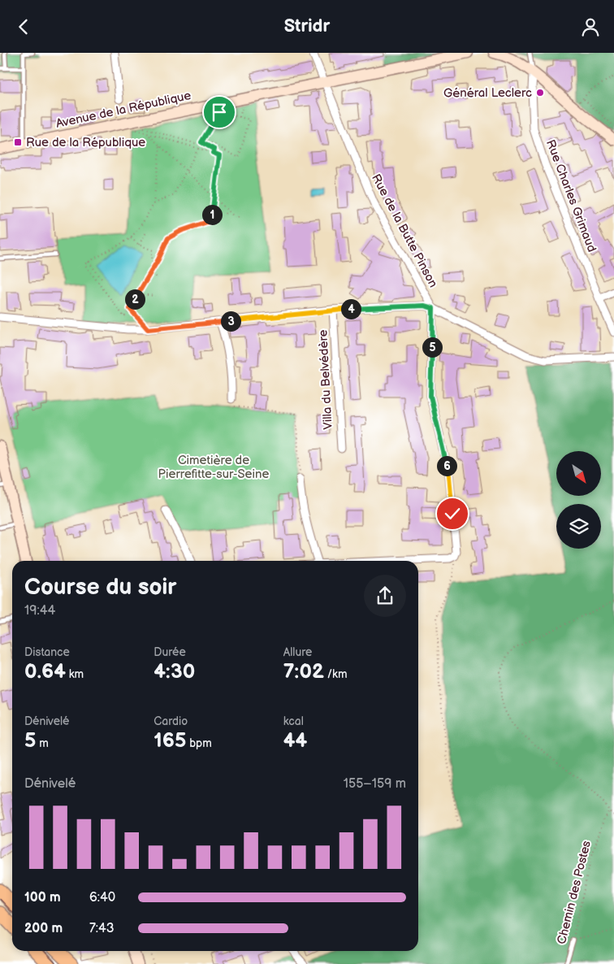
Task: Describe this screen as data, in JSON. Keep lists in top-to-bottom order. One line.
{"streets":{"street":["Avenue de la République","Rue Charles Grimaud","Rue de la Butte Pinson","Villa du Belvédère"],"lane":["Chemin des Postes"]},"crossings":[["Avenue de la République","Rue de la Butte Pinson"]],"parks":["Cimetière de Pierrefitte-sur-Seine"],"places":{"other":["Général Leclerc"],"transit":["Rue de la République"]},"north":"bottom right","page":{"header":"Stridr","pins":["1","2","4","3","5","6"],"heading":["Course du soir","19:44"],"stats":[["Distance","0.64 km"],["Durée","4:30"],["Allure","7:02 /km"],["Dénivelé","5 m"],["Cardio","165 bpm"],["kcal","44"]],"chart":["Dénivelé","155–159 m"],"list":[{"name":"100 m","note":"6:40"},{"name":"200 m","note":"7:43"}]}}
